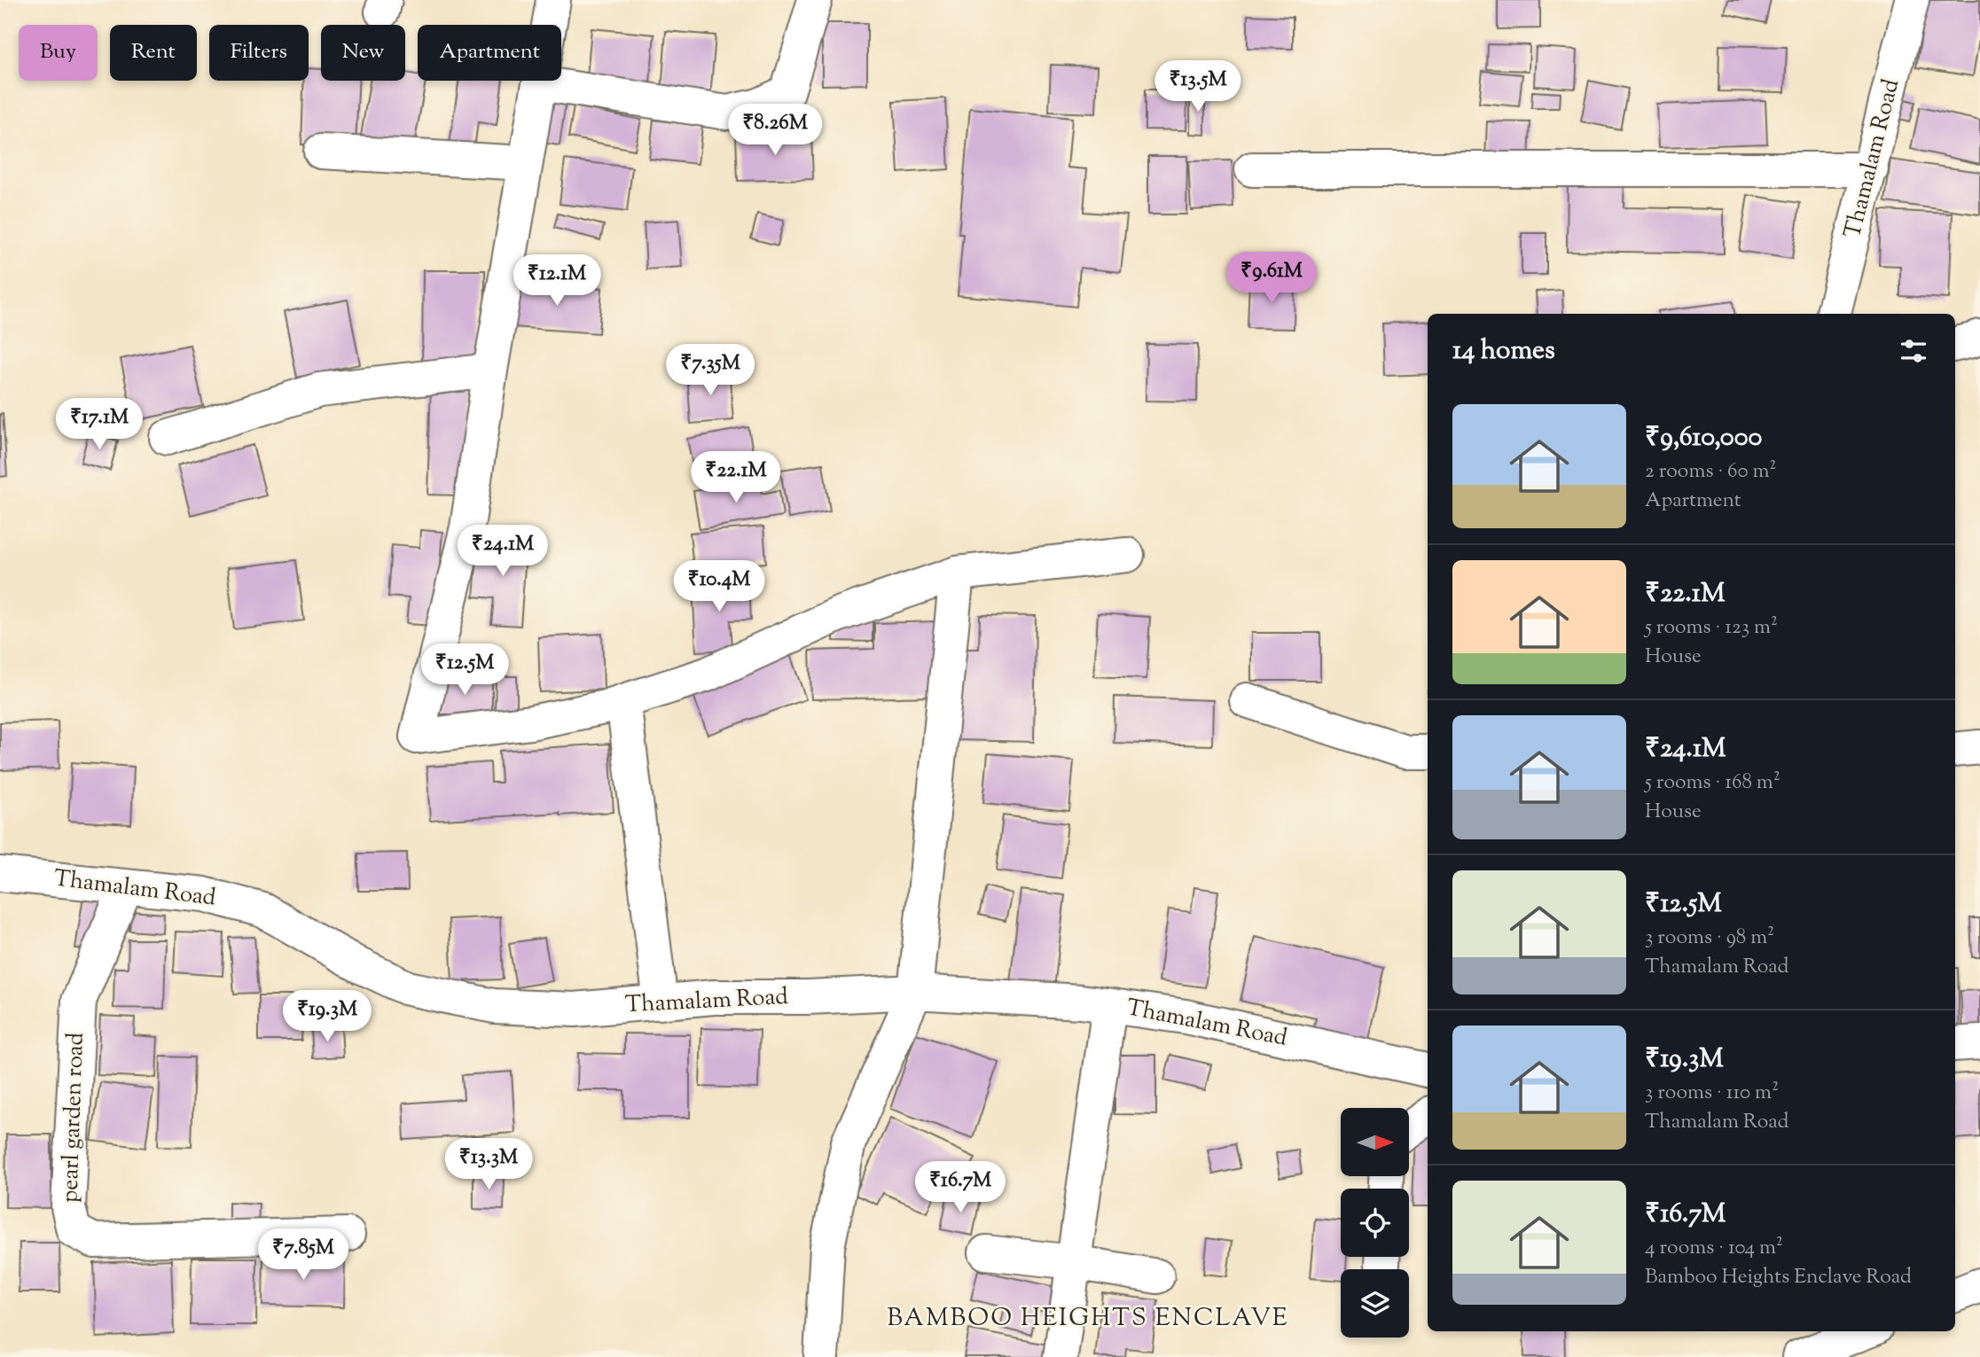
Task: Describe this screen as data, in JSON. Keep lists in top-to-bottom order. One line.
{"streets":{"street":["Thamalam Road","pearl garden road"]},"crossings":[["Thamalam Road","pearl garden road"]],"districts":["BAMBOO HEIGHTS ENCLAVE"],"north":"right","page":{"chip":["Buy","Rent","Filters","New","Apartment"],"price":["₹13.5M","₹8.26M","₹9.61M","₹12.1M","₹7.35M","₹17.1M","₹22.1M","₹24.1M","₹10.4M","₹12.5M","₹19.3M","₹13.3M","₹16.7M","₹7.85M"],"heading":"14 homes","list":[{"name":"₹9,610,000","note":"2 rooms · 60 m² · Apartment"},{"name":"₹22.1M","note":"5 rooms · 123 m² · House"},{"name":"₹24.1M","note":"5 rooms · 168 m² · House"},{"name":"₹12.5M","note":"3 rooms · 98 m² · Thamalam Road"},{"name":"₹19.3M","note":"3 rooms · 110 m² · Thamalam Road"},{"name":"₹16.7M","note":"4 rooms · 104 m² · Bamboo Heights Enclave Road"}]}}
